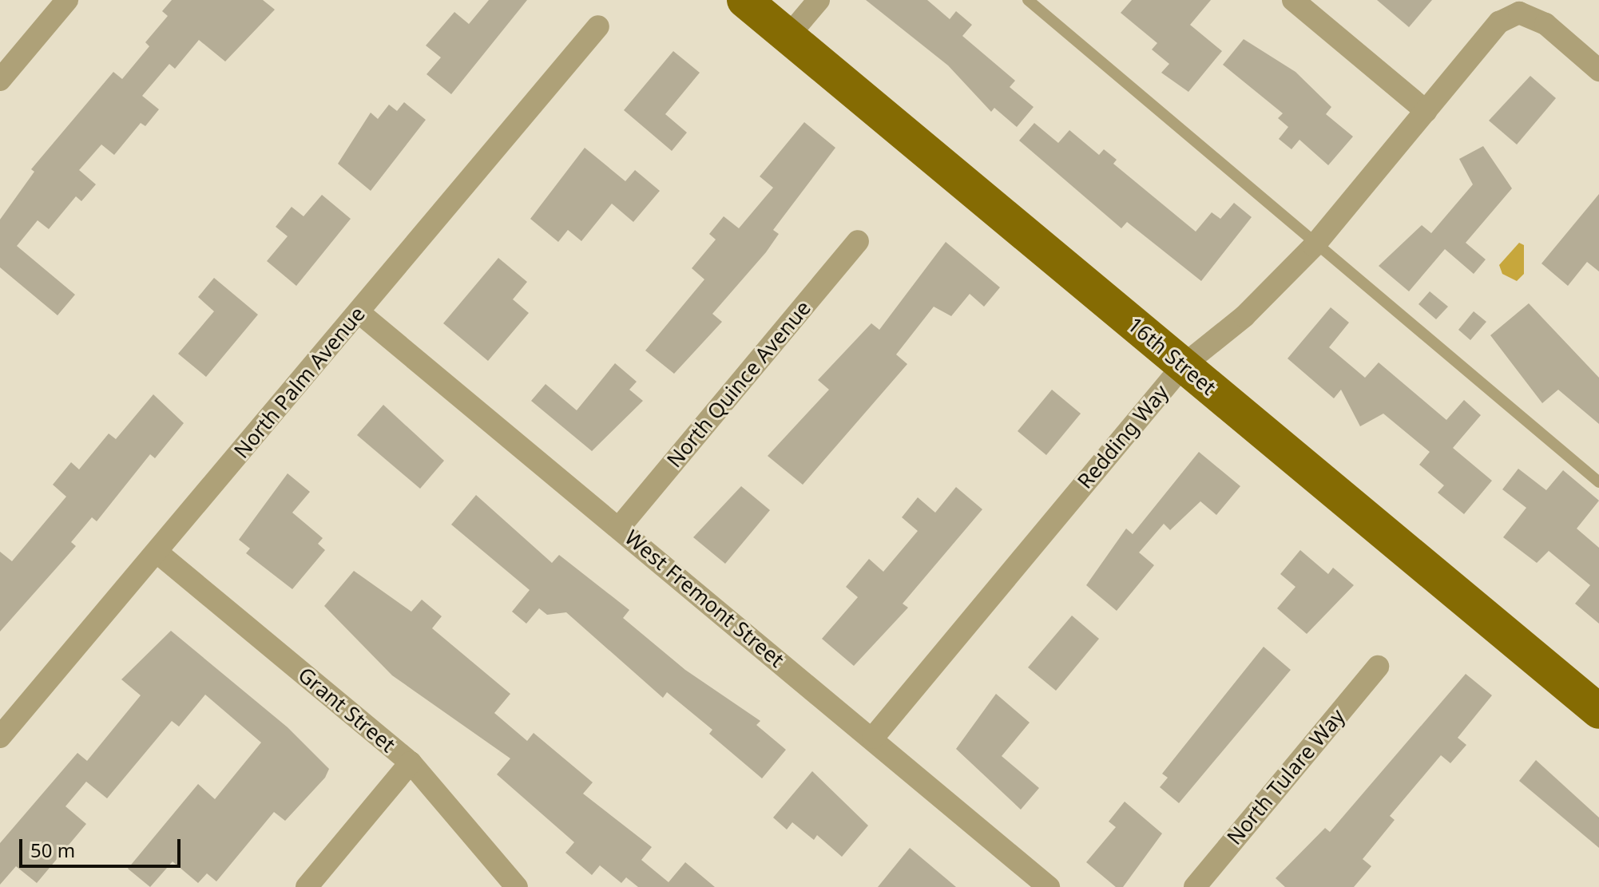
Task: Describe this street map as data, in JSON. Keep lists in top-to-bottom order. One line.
{"streets":{"main road":["16th Street"],"street":["North Palm Avenue","North Quince Avenue","Redding Way","West Fremont Street","Grant Street","North Tulare Way"]},"crossings":[["16th Street","Redding Way"],["North Palm Avenue","West Fremont Street"],["North Palm Avenue","Grant Street"],["North Quince Avenue","West Fremont Street"],["Redding Way","West Fremont Street"]],"scale_bar":"50 m"}
